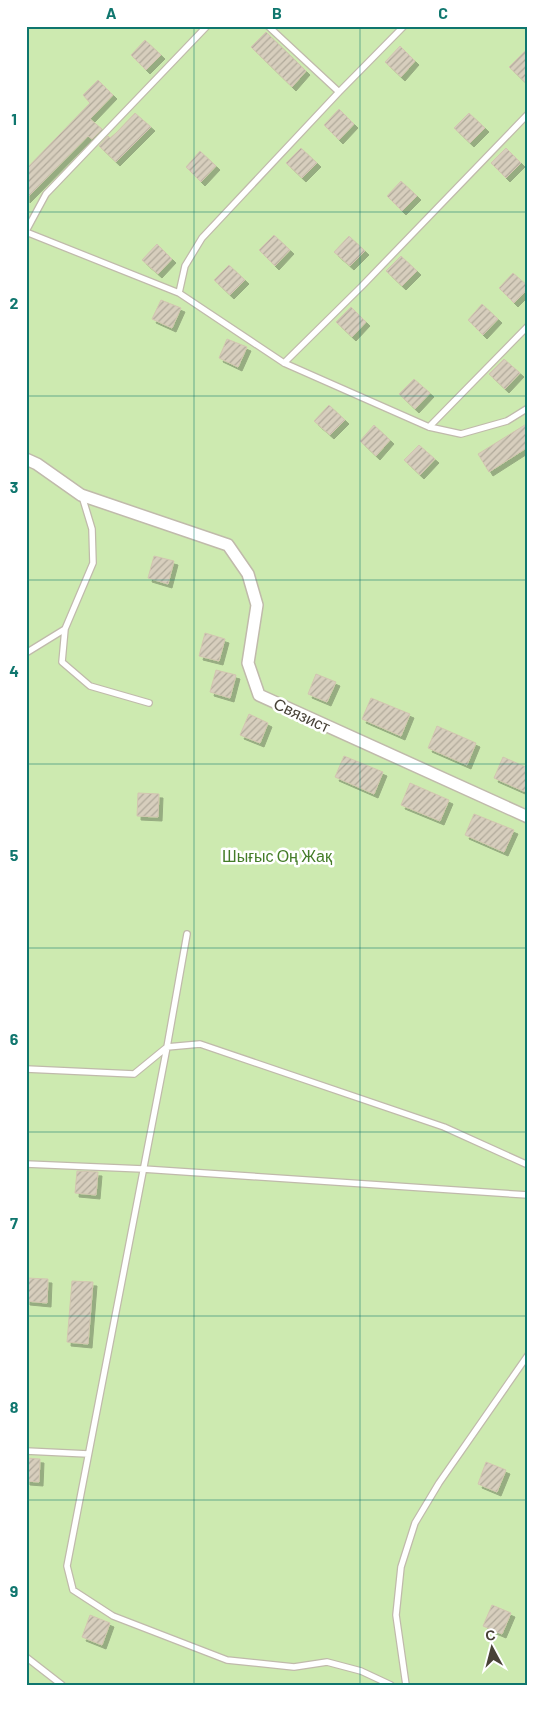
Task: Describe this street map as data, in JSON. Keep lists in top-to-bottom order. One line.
{"streets":{"street":["Связист"]},"parks":["Шығыс Оң Жақ"],"north":"top","grid":{"columns":["A","B","C"],"rows":["1","2","3","4","5","6","7","8","9"]}}
